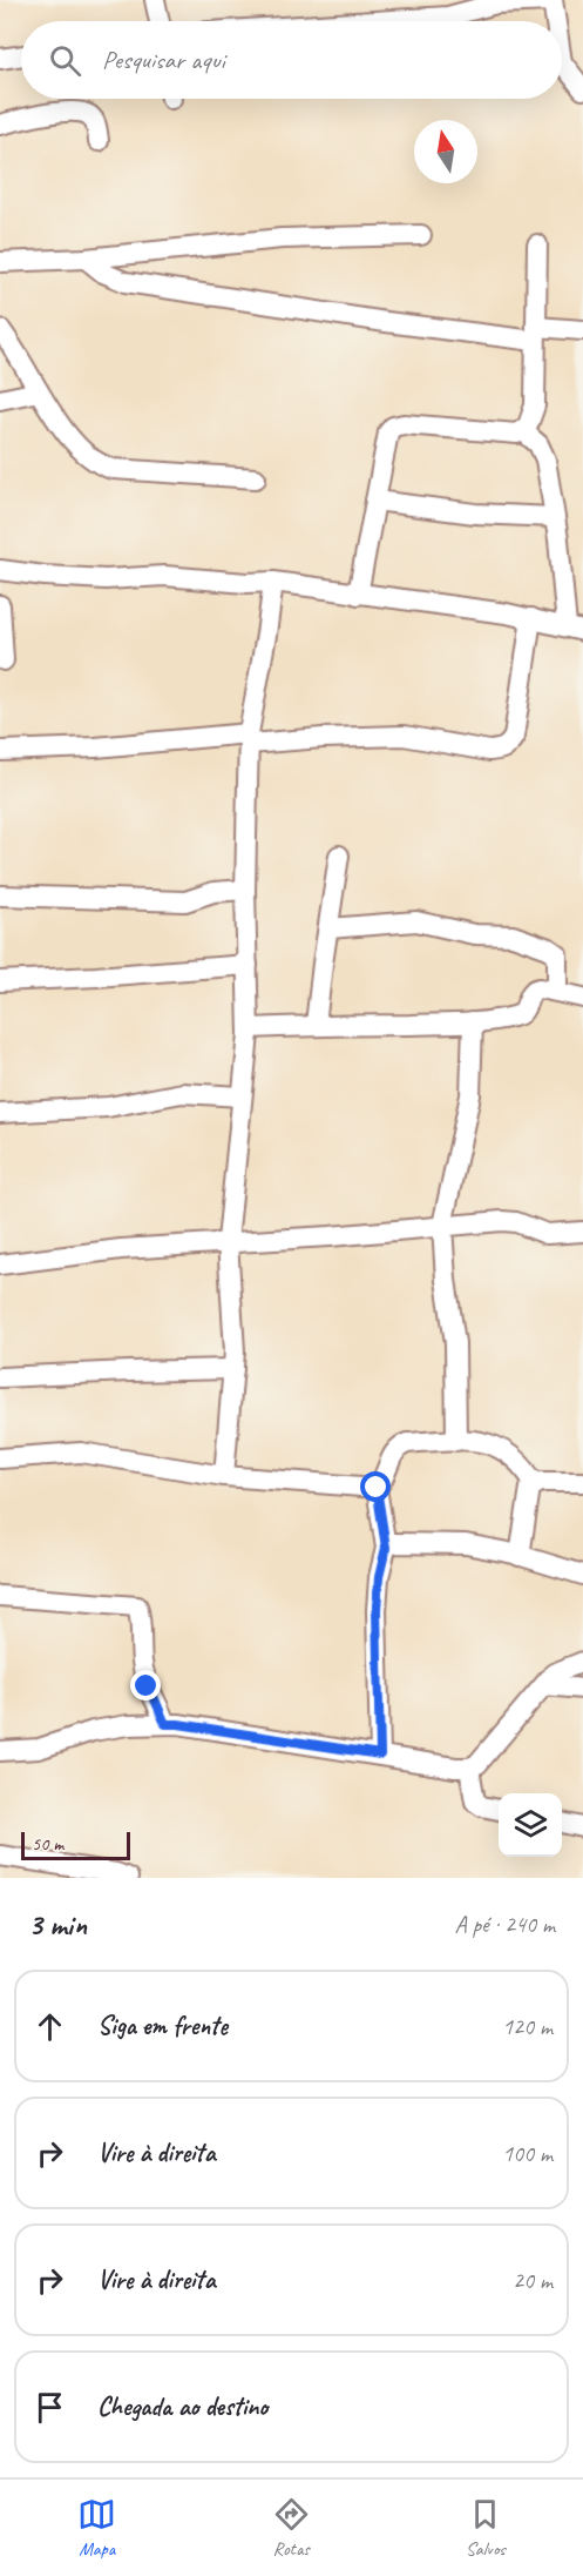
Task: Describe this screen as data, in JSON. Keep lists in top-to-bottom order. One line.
{"scale_bar":"50 m","north":"top","page":{"search":"Pesquisar aqui","scale":"50 m","heading":["3 min","A pé · 240 m"],"list":[["Siga em frente","120 m"],["Vire à direita","100 m"],["Vire à direita","20 m"],"Chegada ao destino"],"nav":["Mapa","Rotas","Salvos"]}}
